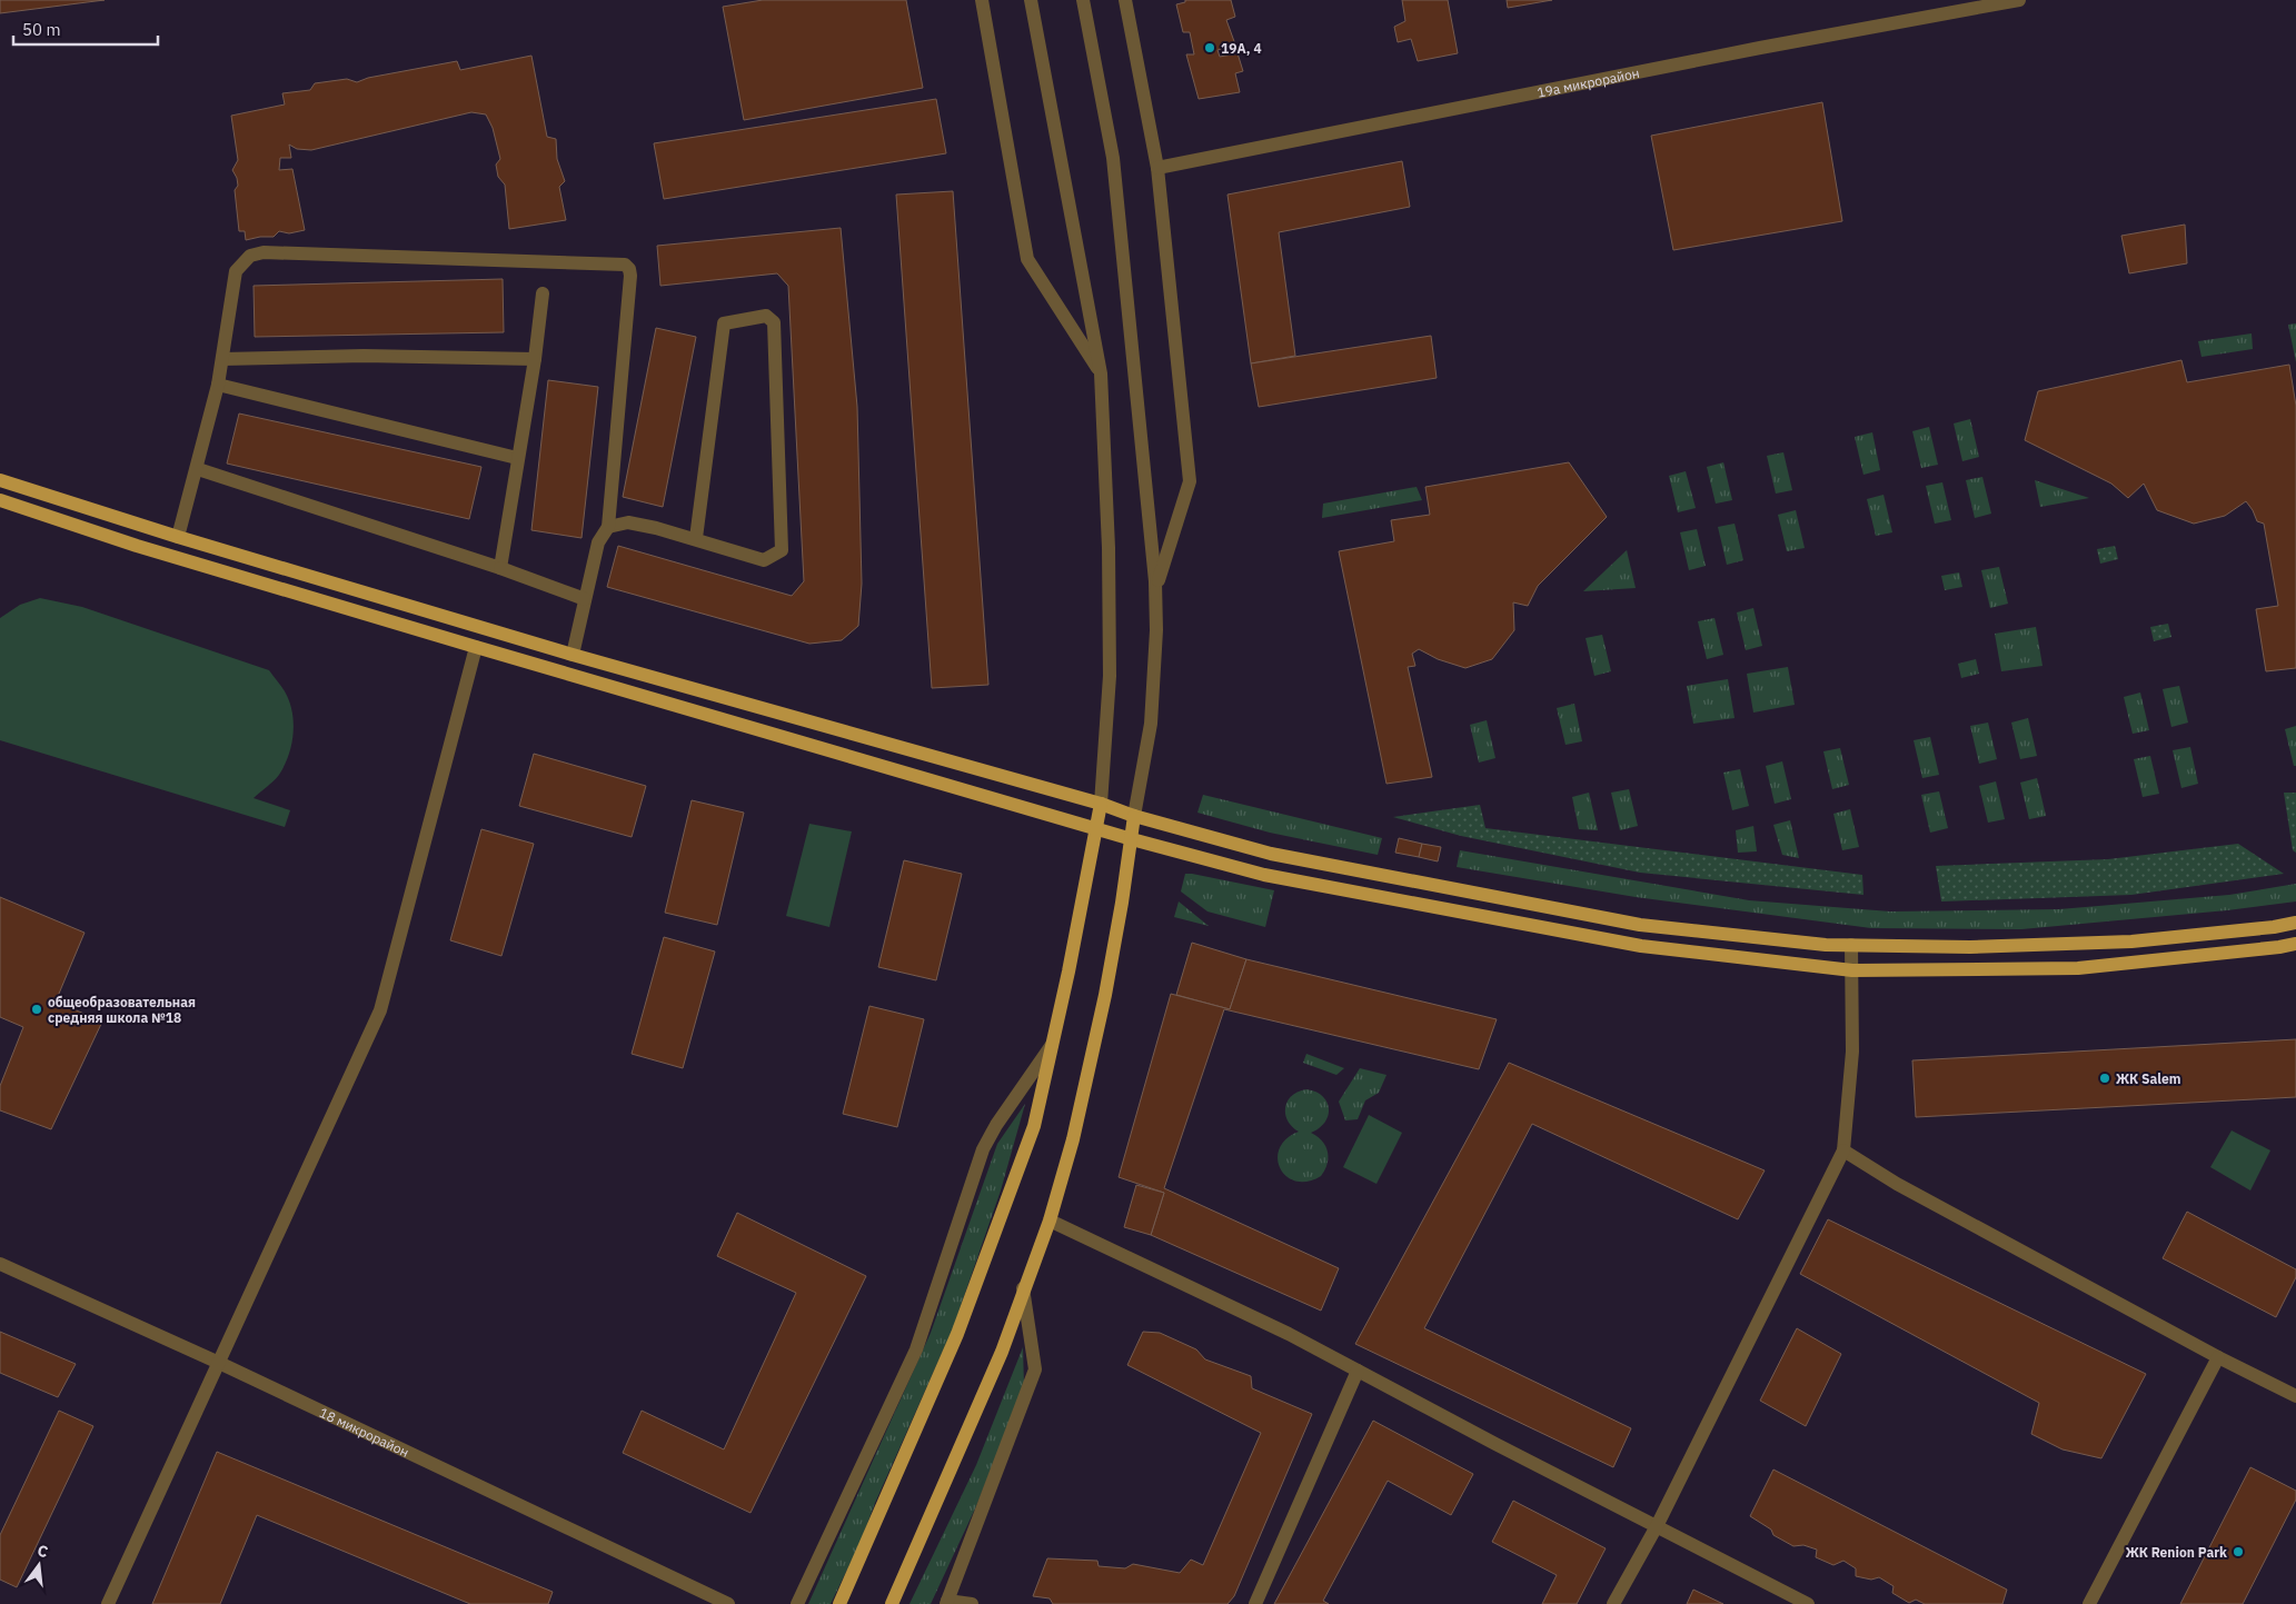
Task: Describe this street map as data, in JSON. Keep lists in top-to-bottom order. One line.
{"streets":{"street":["19а микрорайон","18 микрорайон"]},"places":["19А, 4","общеобразовательная средняя школа №18","ЖК Salem","ЖК Renion Park"],"scale_bar":"50 m","north":"top"}
